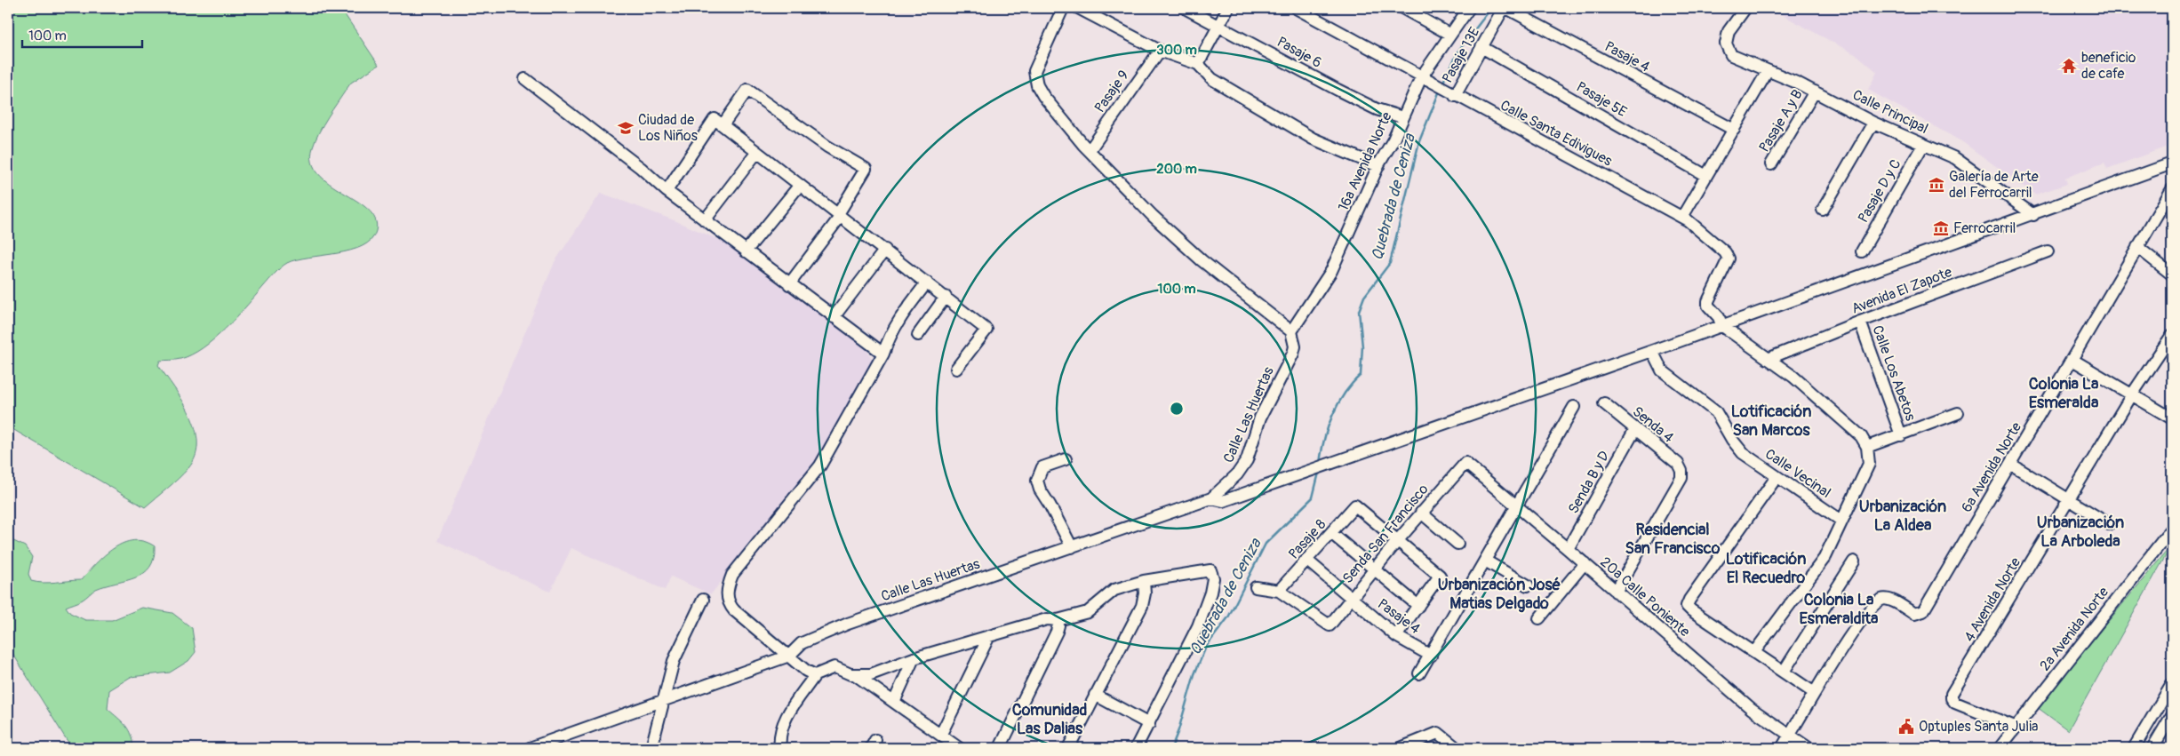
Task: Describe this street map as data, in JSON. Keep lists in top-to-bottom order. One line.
{"streets":{"street":["Pasaje 6","Pasaje 13E","Pasaje 4","Pasaje 9","Pasaje 5E","Calle Principal","Pasaje A y B","Calle Santa Edivigues","16a Avenida Norte","Pasaje D y C","Avenida El Zapote","Calle Los Abetos","Calle Las Huertas","Senda 4","6a Avenida Norte","Calle Vecinal","Senda B y D","Senda San Francisco","Pasaje 8","20a Calle Poniente","4 Avenida Norte","2a Avenida Norte"]},"crossings":[["Pasaje 6","16a Avenida Norte"],["Pasaje 13E","Pasaje 4"],["Pasaje 13E","Pasaje 5E"],["Pasaje 13E","Calle Santa Edivigues"],["Pasaje 4","Senda San Francisco"],["Pasaje 4","Pasaje 8"],["Calle Principal","Pasaje A y B"],["Calle Principal","Pasaje D y C"],["Calle Santa Edivigues","16a Avenida Norte"],["16a Avenida Norte","Calle Las Huertas"],["Avenida El Zapote","Calle Los Abetos"],["Senda 4","Senda B y D"],["Senda 4","20a Calle Poniente"],["6a Avenida Norte","20a Calle Poniente"],["Senda B y D","20a Calle Poniente"],["Senda San Francisco","Pasaje 8"],["Senda San Francisco","20a Calle Poniente"],["4 Avenida Norte","2a Avenida Norte"]],"districts":["Colonia La Esmeralda","Lotificación San Marcos","Urbanización La Aldea","Urbanización La Arboleda","Residencial San Francisco","Lotificación El Recuedro","Urbanización José Matias Delgado","Colonia La Esmeraldita","Comunidad Las Dalias"],"water":["Quebrada de Ceniza"],"places":{"temple":["beneficio de cafe"],"school or university":["Ciudad de Los Niños"],"museum":["Galería de Arte del Ferrocarril","Ferrocarril"],"public building":["Optuples Santa Julia"]},"scale_bar":"100 m","rings":["300 m","200 m","100 m"]}
